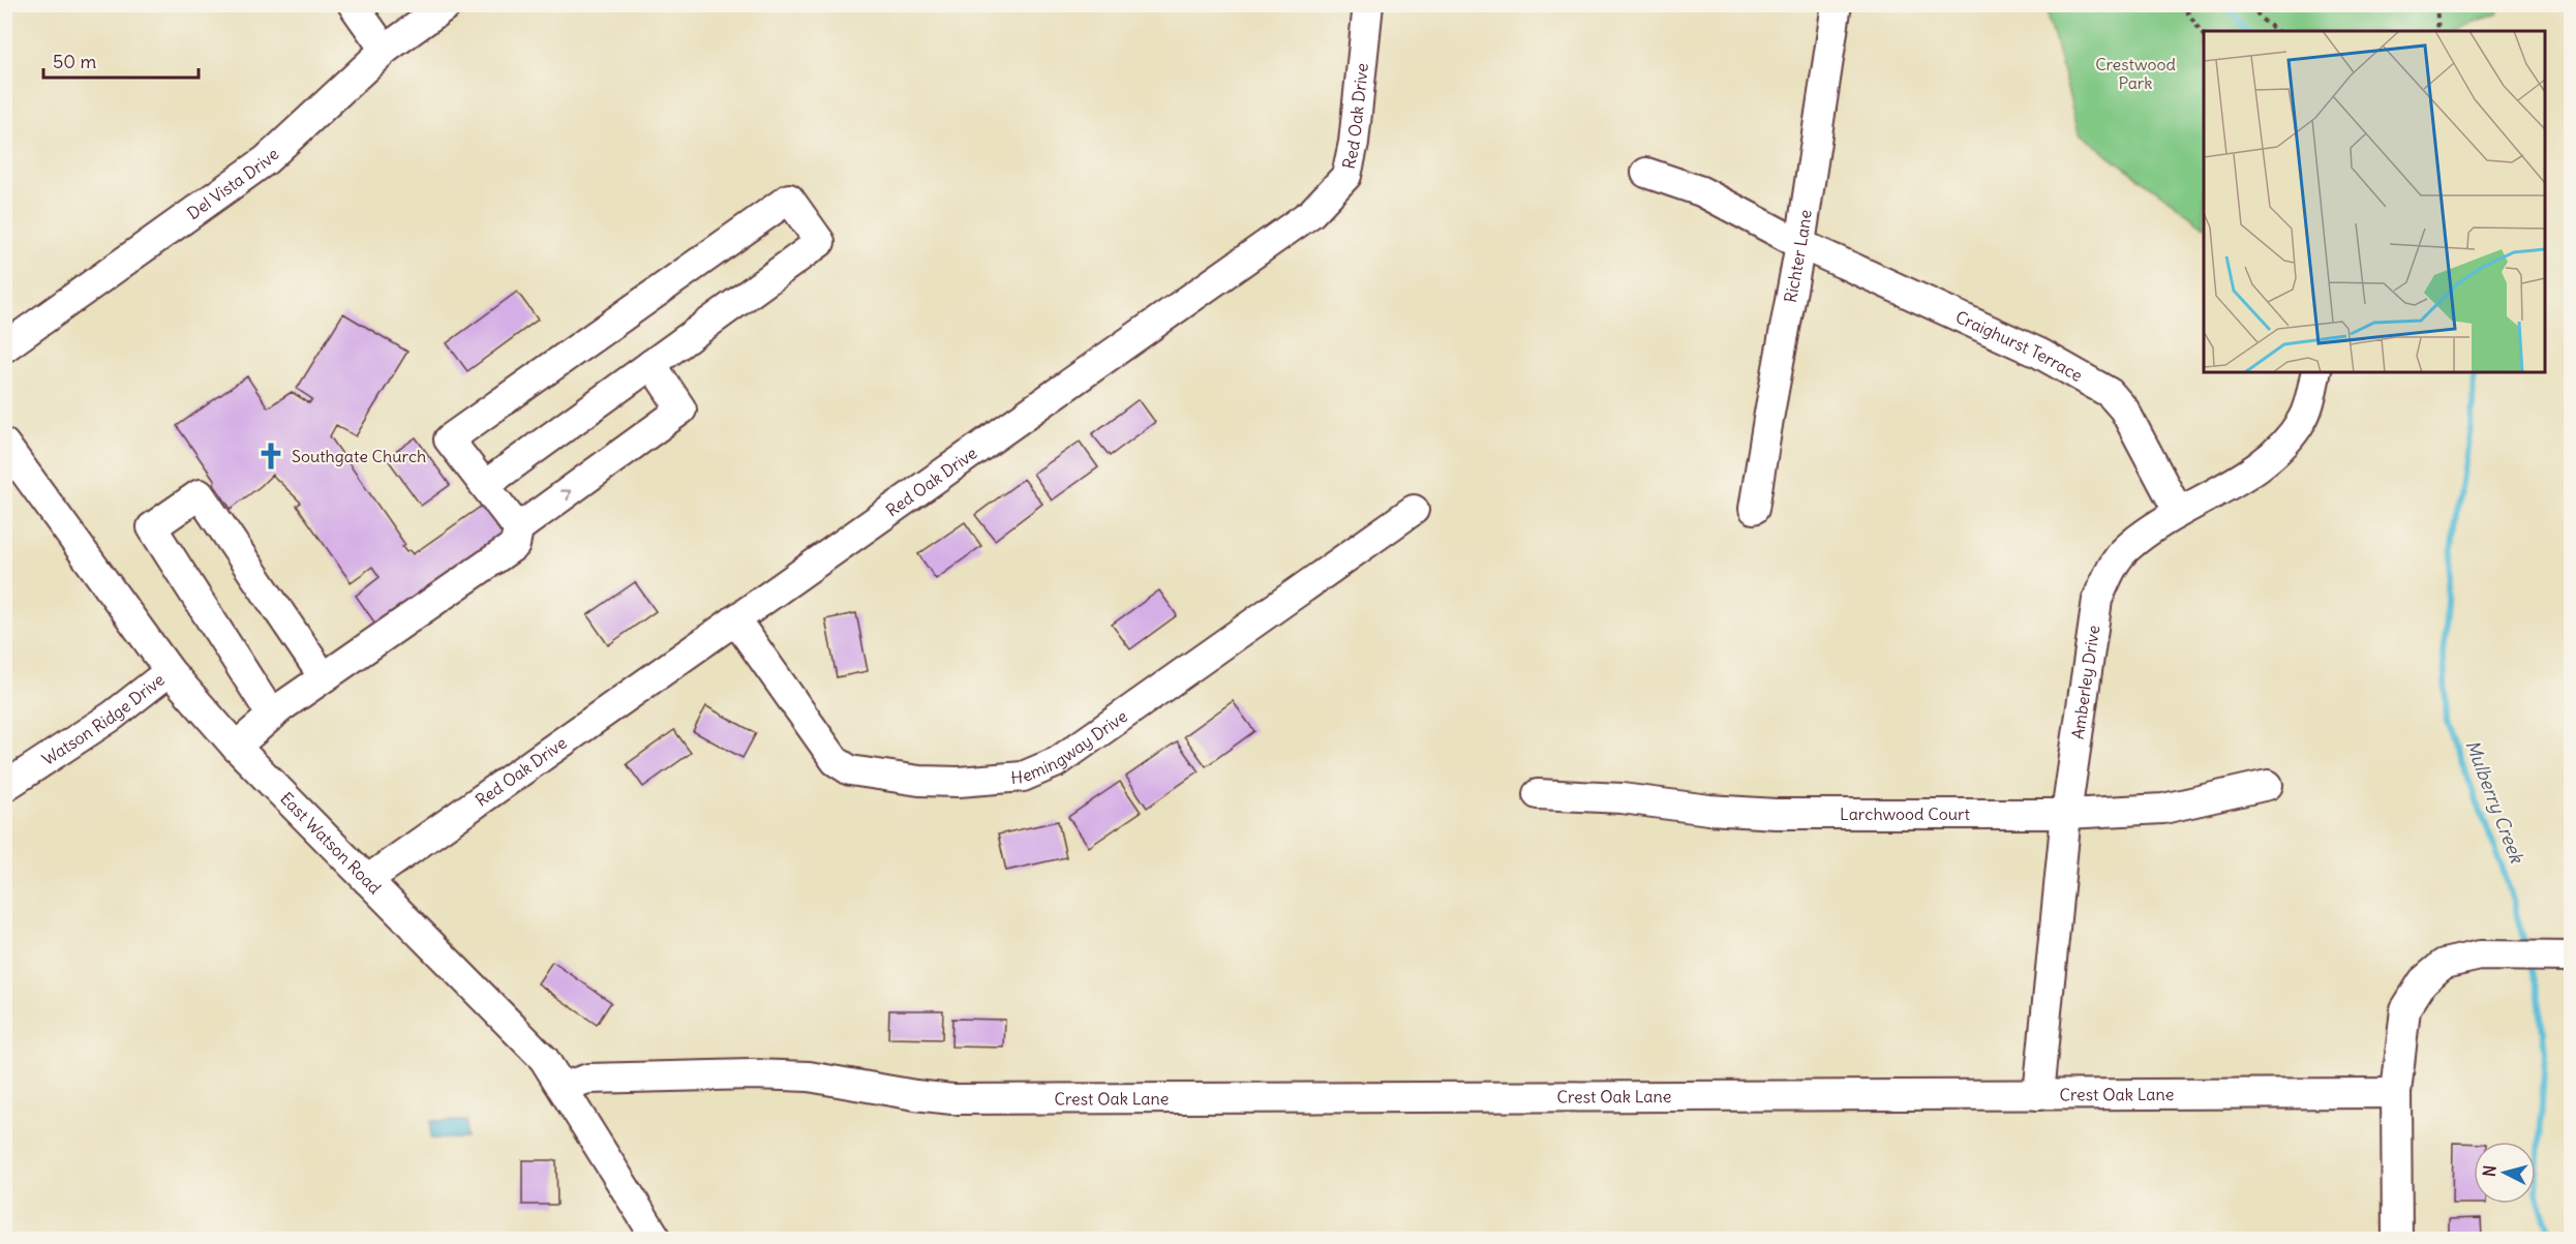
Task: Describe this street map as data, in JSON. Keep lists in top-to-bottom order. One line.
{"streets":{"street":["Red Oak Drive","Del Vista Drive","Richter Lane","Craighurst Terrace","Amberley Drive","Watson Ridge Drive","Hemingway Drive","Larchwood Court","East Watson Road","Crest Oak Lane"]},"crossings":[["Red Oak Drive","Hemingway Drive"],["Red Oak Drive","East Watson Road"],["Richter Lane","Craighurst Terrace"],["Craighurst Terrace","Amberley Drive"],["Amberley Drive","Larchwood Court"],["Amberley Drive","Crest Oak Lane"],["Watson Ridge Drive","East Watson Road"],["East Watson Road","Crest Oak Lane"]],"water":["Mulberry Creek"],"parks":["Crestwood Park"],"places":{"church":["Southgate Church"]},"scale_bar":"50 m","north":"left"}
